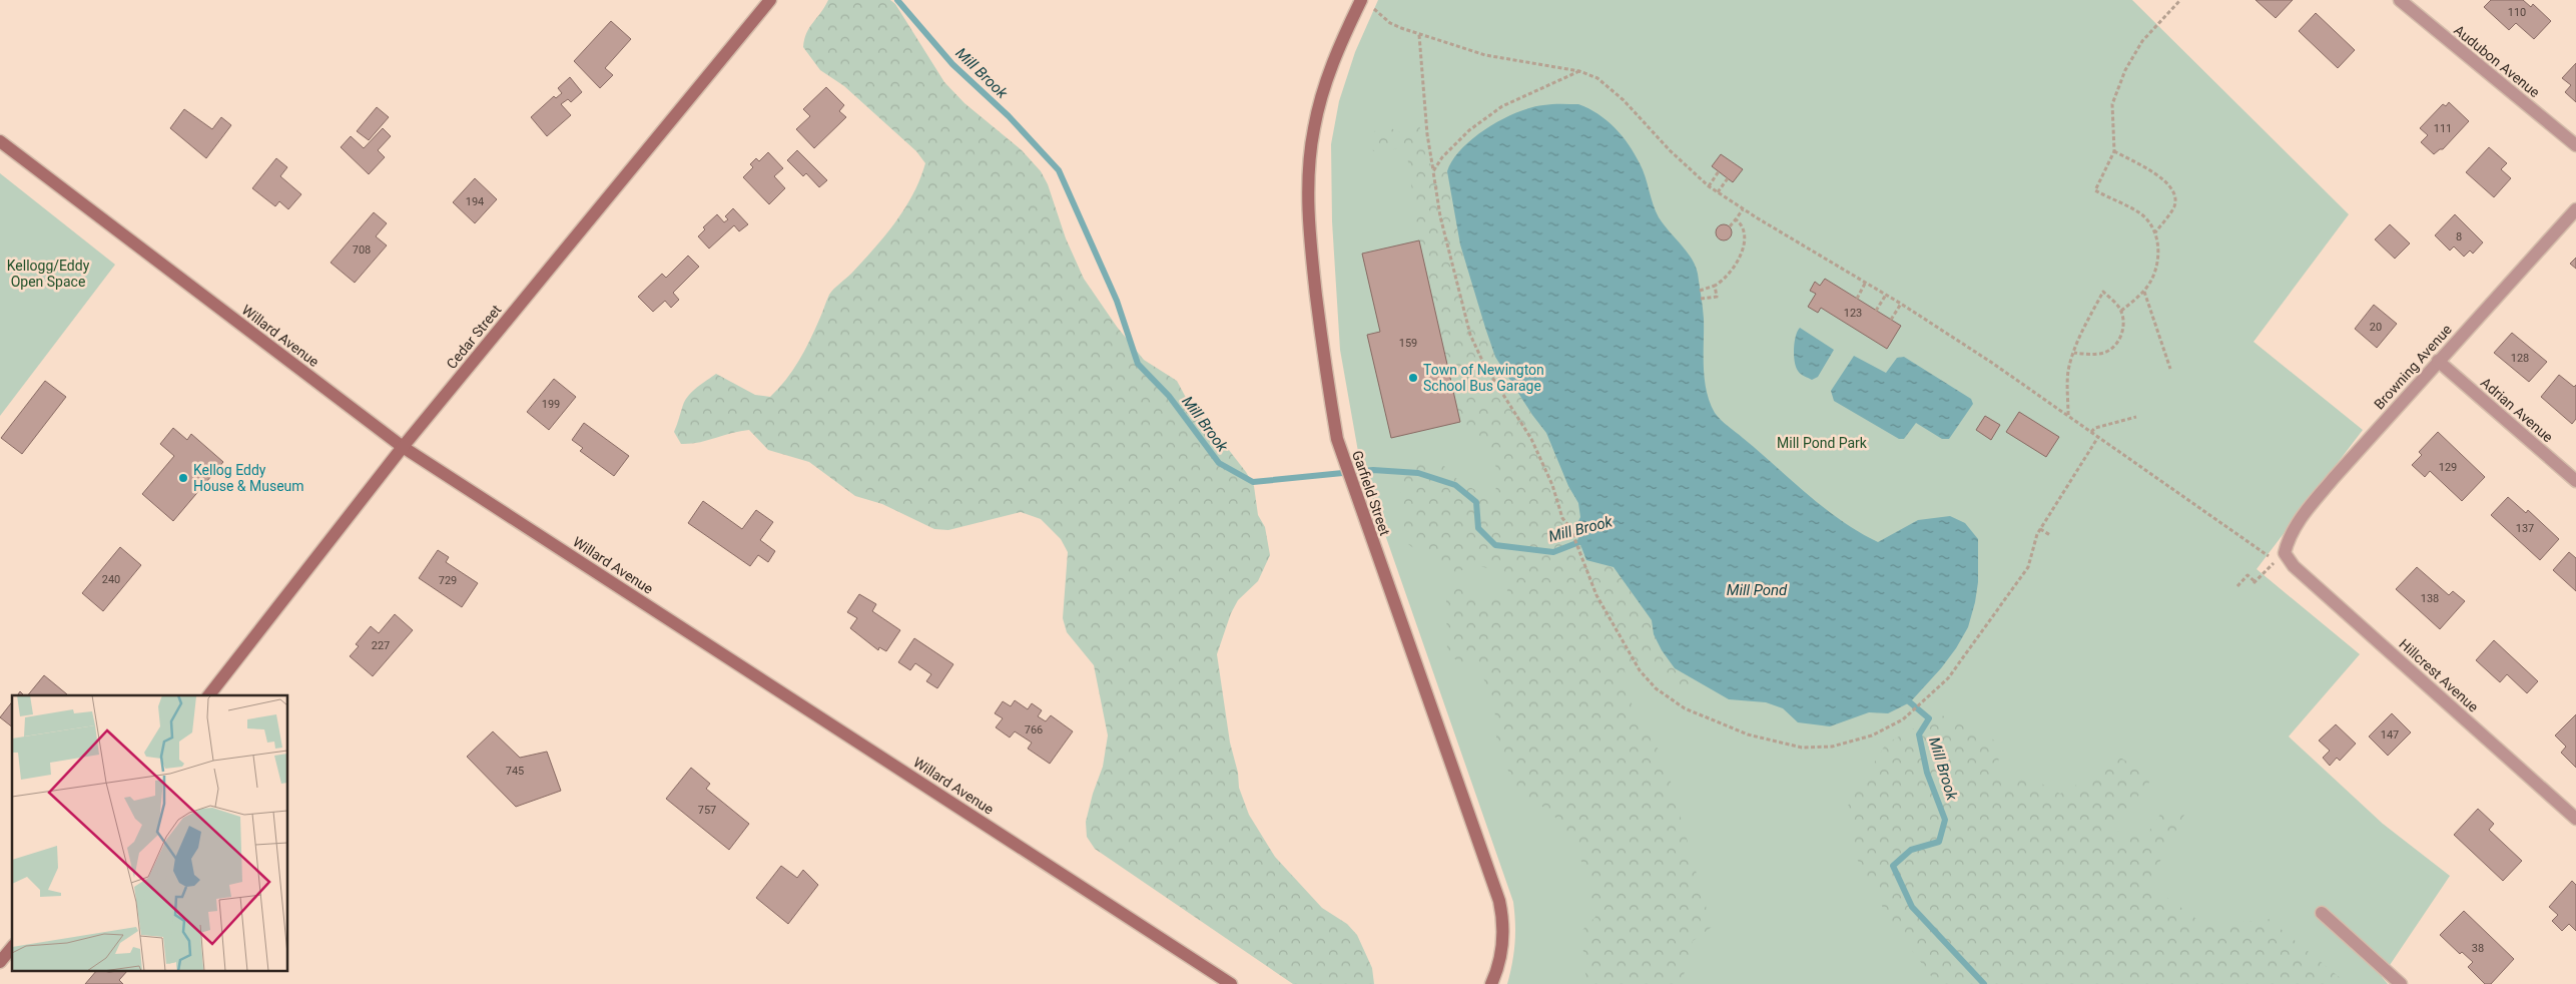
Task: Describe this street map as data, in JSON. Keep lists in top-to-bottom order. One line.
{"streets":{"main road":["Willard Avenue","Cedar Street","Garfield Street"],"street":["Audubon Avenue","Browning Avenue","Adrian Avenue","Hillcrest Avenue"]},"crossings":[["Willard Avenue","Cedar Street"],["Browning Avenue","Adrian Avenue"],["Browning Avenue","Hillcrest Avenue"]],"water":["Mill Brook","Mill Pond"],"parks":["Kellogg/Eddy Open Space","Mill Pond Park"],"places":["Town of Newington School Bus Garage","Kellog Eddy House & Museum"],"house_numbers":["110","111","194","8","708","123","20","159","128","199","129","137","240","729","138","227","766","147","745","757","38"]}
